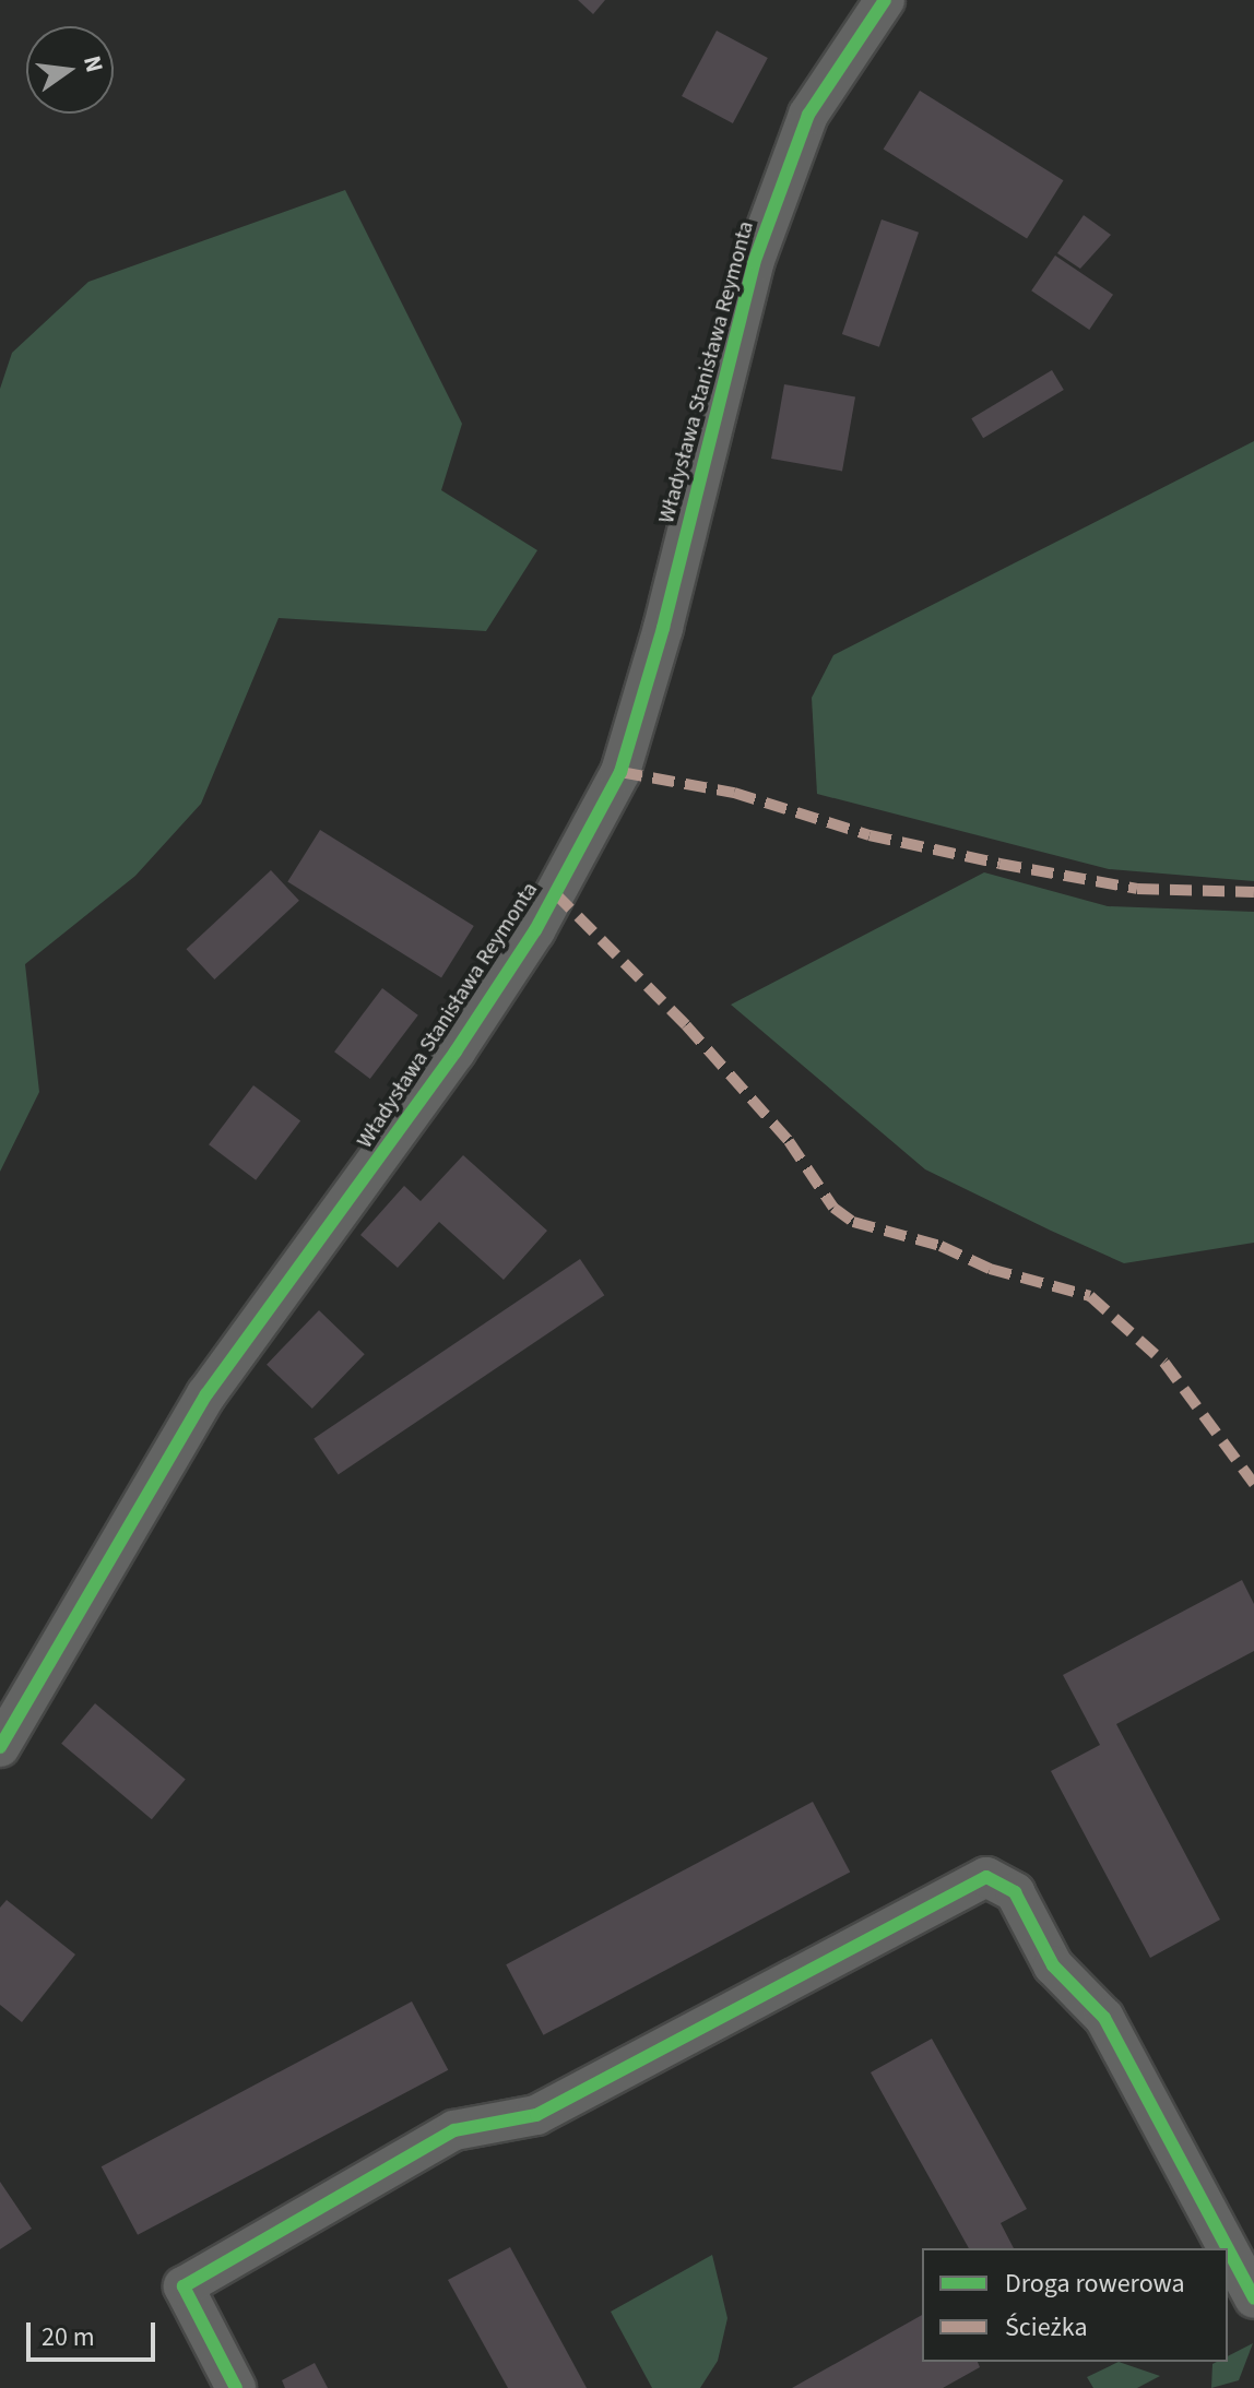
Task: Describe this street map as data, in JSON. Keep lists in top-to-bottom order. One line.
{"streets":{"street":["Władysława Stanisława Reymonta"]},"legend":["Droga rowerowa","Ścieżka"],"scale_bar":"20 m","north":"right"}
